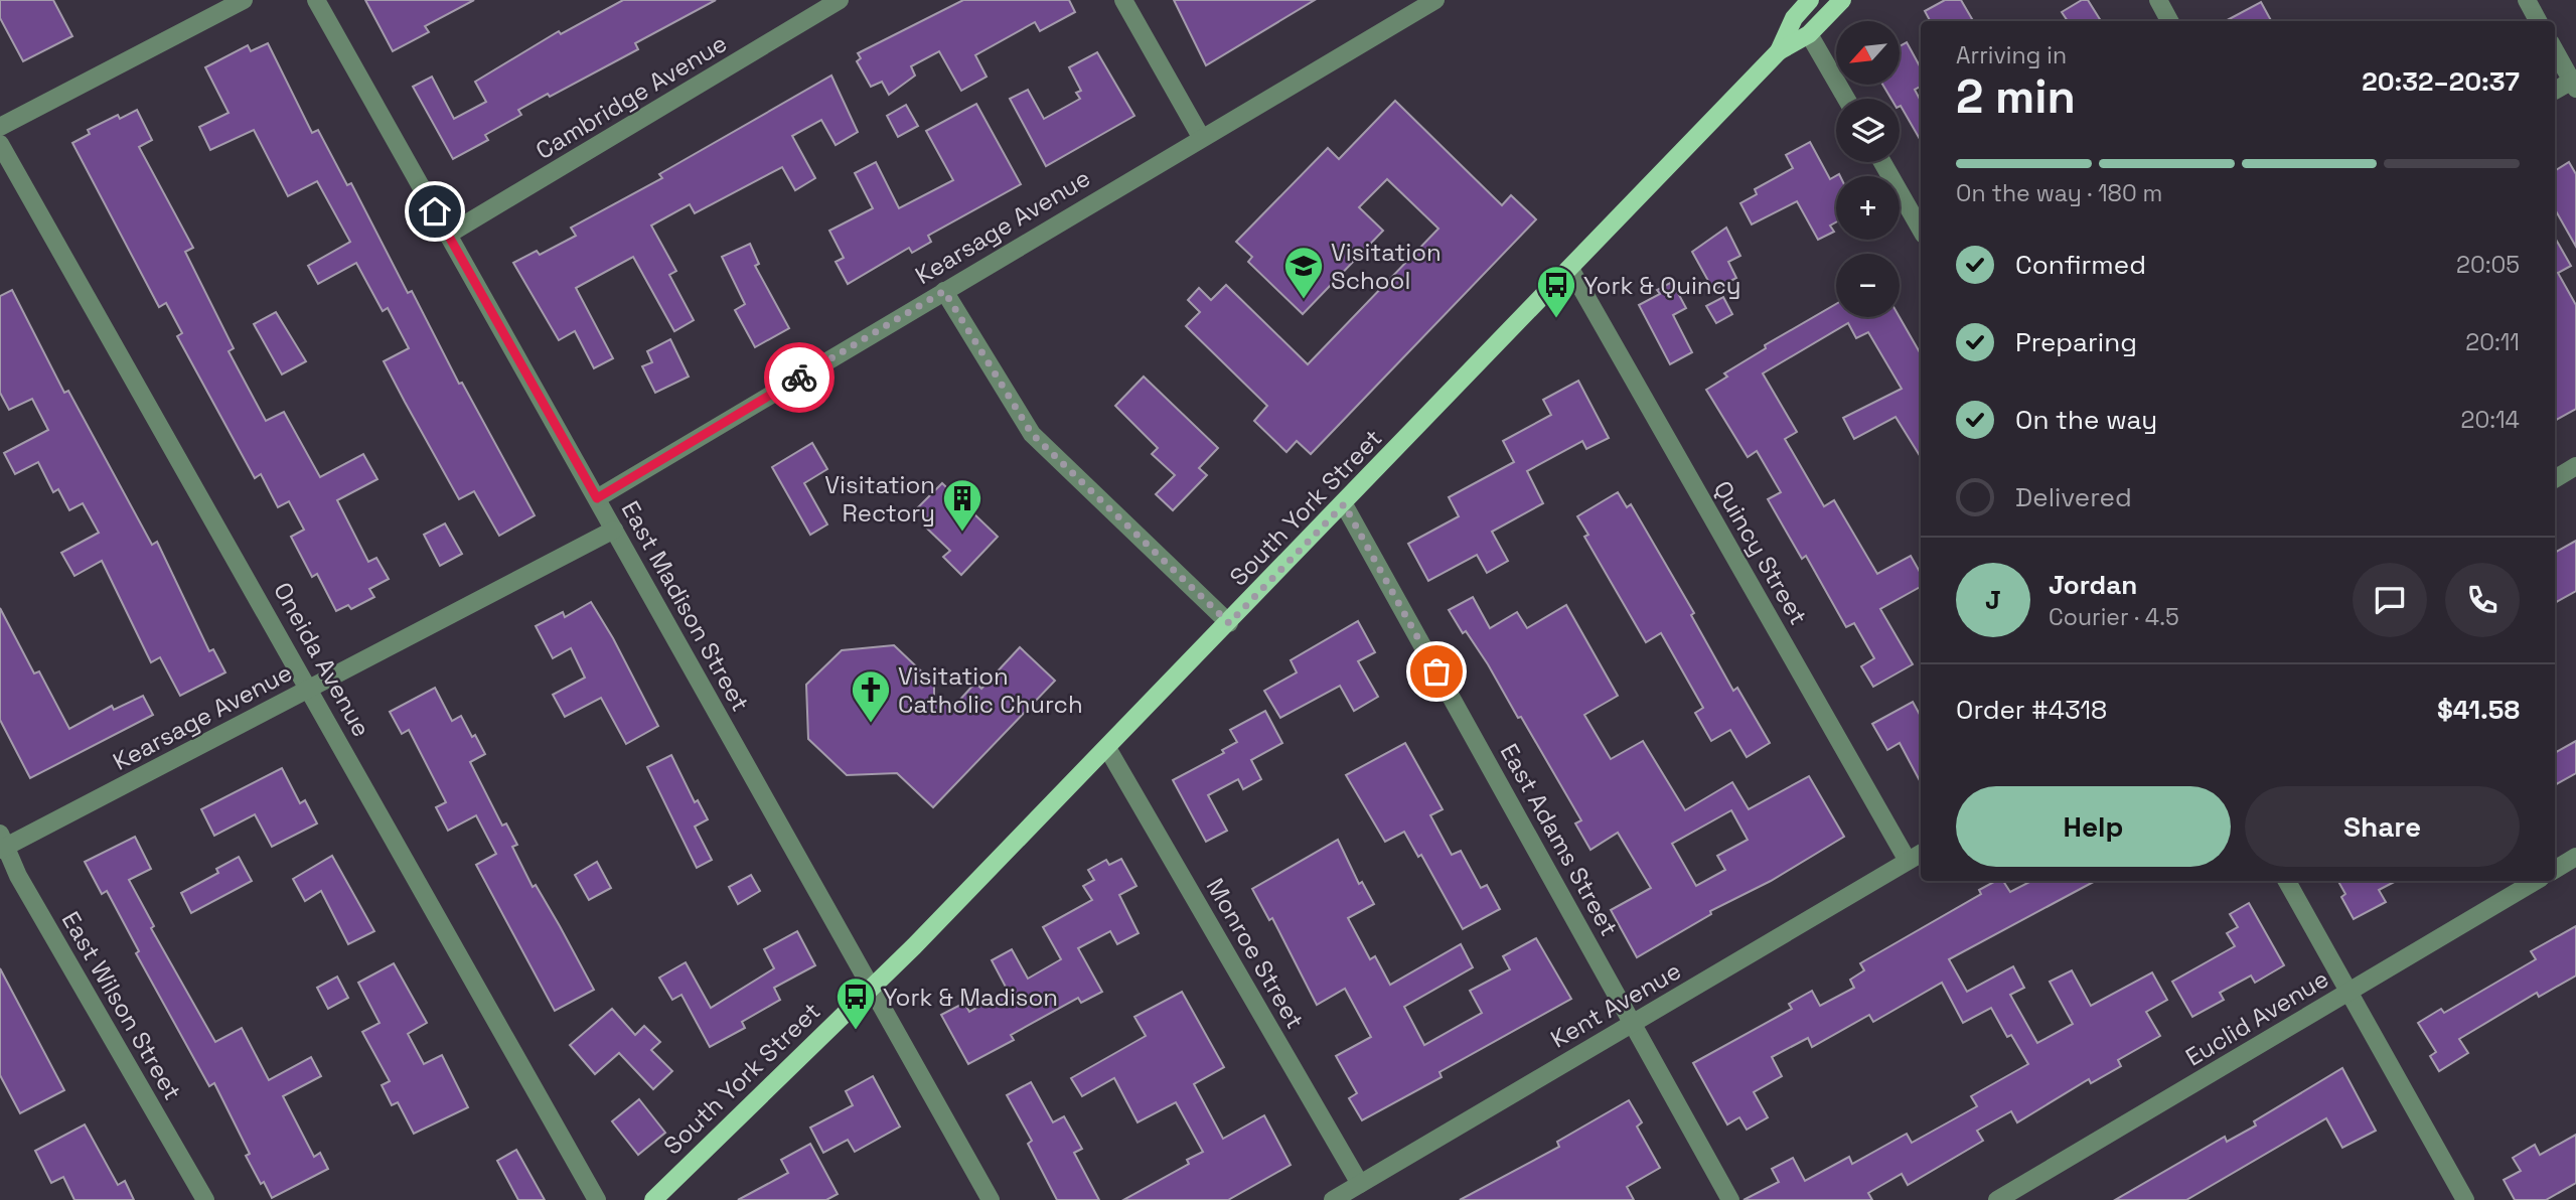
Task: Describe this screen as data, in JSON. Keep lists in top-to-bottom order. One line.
{"streets":{"main road":["South York Street"],"street":["Cambridge Avenue","Kearsage Avenue","Quincy Street","East Madison Street","Oneida Avenue","East Adams Street","Monroe Street","Kent Avenue","East Wilson Street","Euclid Avenue"]},"crossings":[["Cambridge Avenue","East Madison Street"],["Kearsage Avenue","East Madison Street"],["Kearsage Avenue","Oneida Avenue"],["Kearsage Avenue","East Wilson Street"],["South York Street","Quincy Street"],["South York Street","East Madison Street"],["South York Street","East Adams Street"],["South York Street","Monroe Street"],["Quincy Street","Kent Avenue"],["East Adams Street","Kent Avenue"],["Monroe Street","Kent Avenue"]],"places":{"school or university":["Visitation School"],"bus stop":["York & Quincy","York & Madison"],"building":["Visitation Rectory"],"church":["Visitation Catholic Church"]},"north":"bottom left","page":{"map_buttons":["+","−"],"heading":["2 min","Arriving in","20:32–20:37"],"panel":["Jordan","Courier · 4.5","Order #4318","$41.58"],"bar":"On the way · 180 m","list":[["Confirmed","20:05"],["Preparing","20:11"],["On the way","20:14"],"Delivered"],"round":"J","buttons":["Help","Share"]}}
